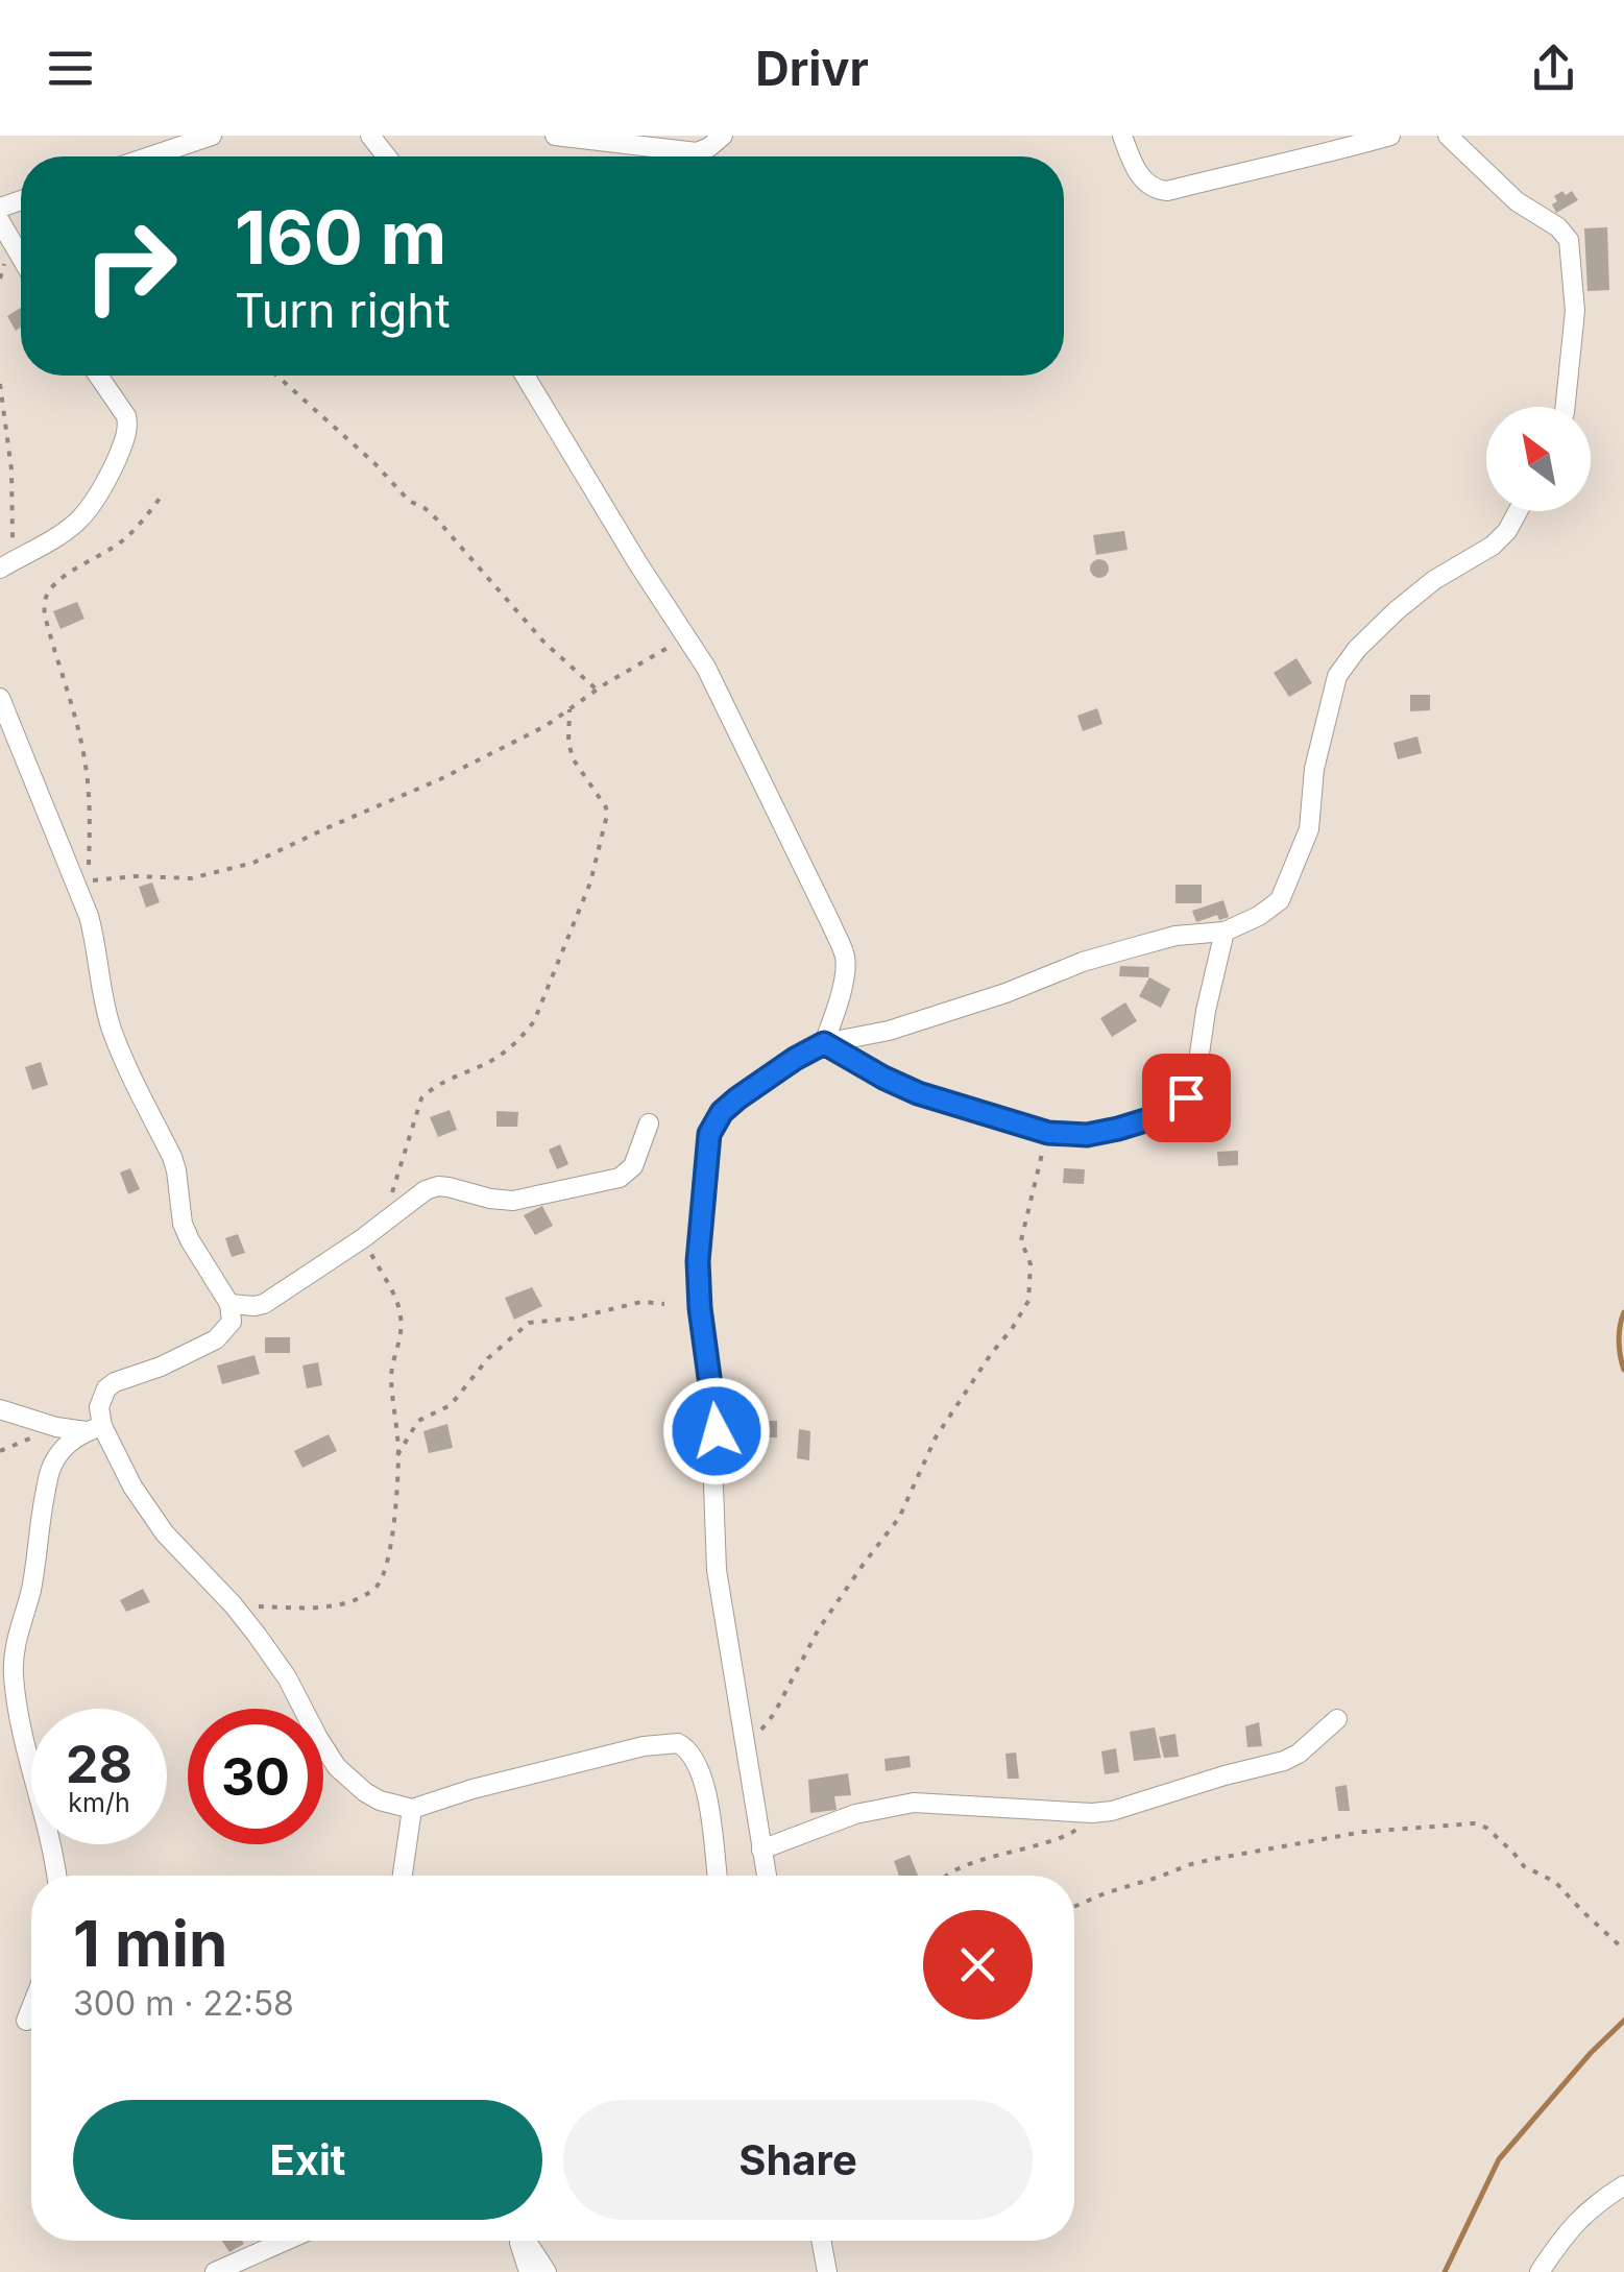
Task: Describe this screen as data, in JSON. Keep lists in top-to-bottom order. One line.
{"north":"top left","page":{"header":"Drivr","turn":["160 m","Turn right"],"speed":"28 km/h","limit":"30","heading":["1 min","300 m · 22:58"],"buttons":["Exit","Share"]}}
